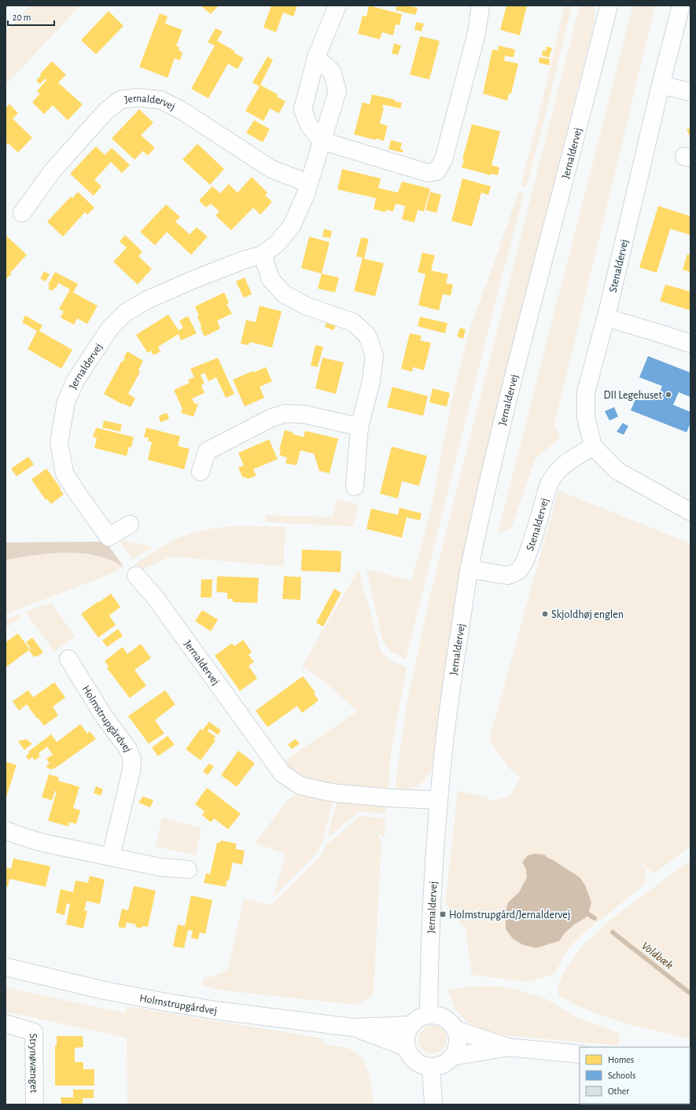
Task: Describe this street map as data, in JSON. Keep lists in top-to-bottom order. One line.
{"streets":{"street":["Jernaldervej","Stenaldervej","Holmstrupgårdvej","Strynøvænget"]},"crossings":[["Jernaldervej","Stenaldervej"],["Jernaldervej","Holmstrupgårdvej"]],"water":["Voldbæk"],"places":{"other":["DII Legehuset","Skjoldhøj englen"],"transit":["Holmstrupgård/Jernaldervej"]},"legend":["Homes","Schools","Other"],"scale_bar":"20 m"}
